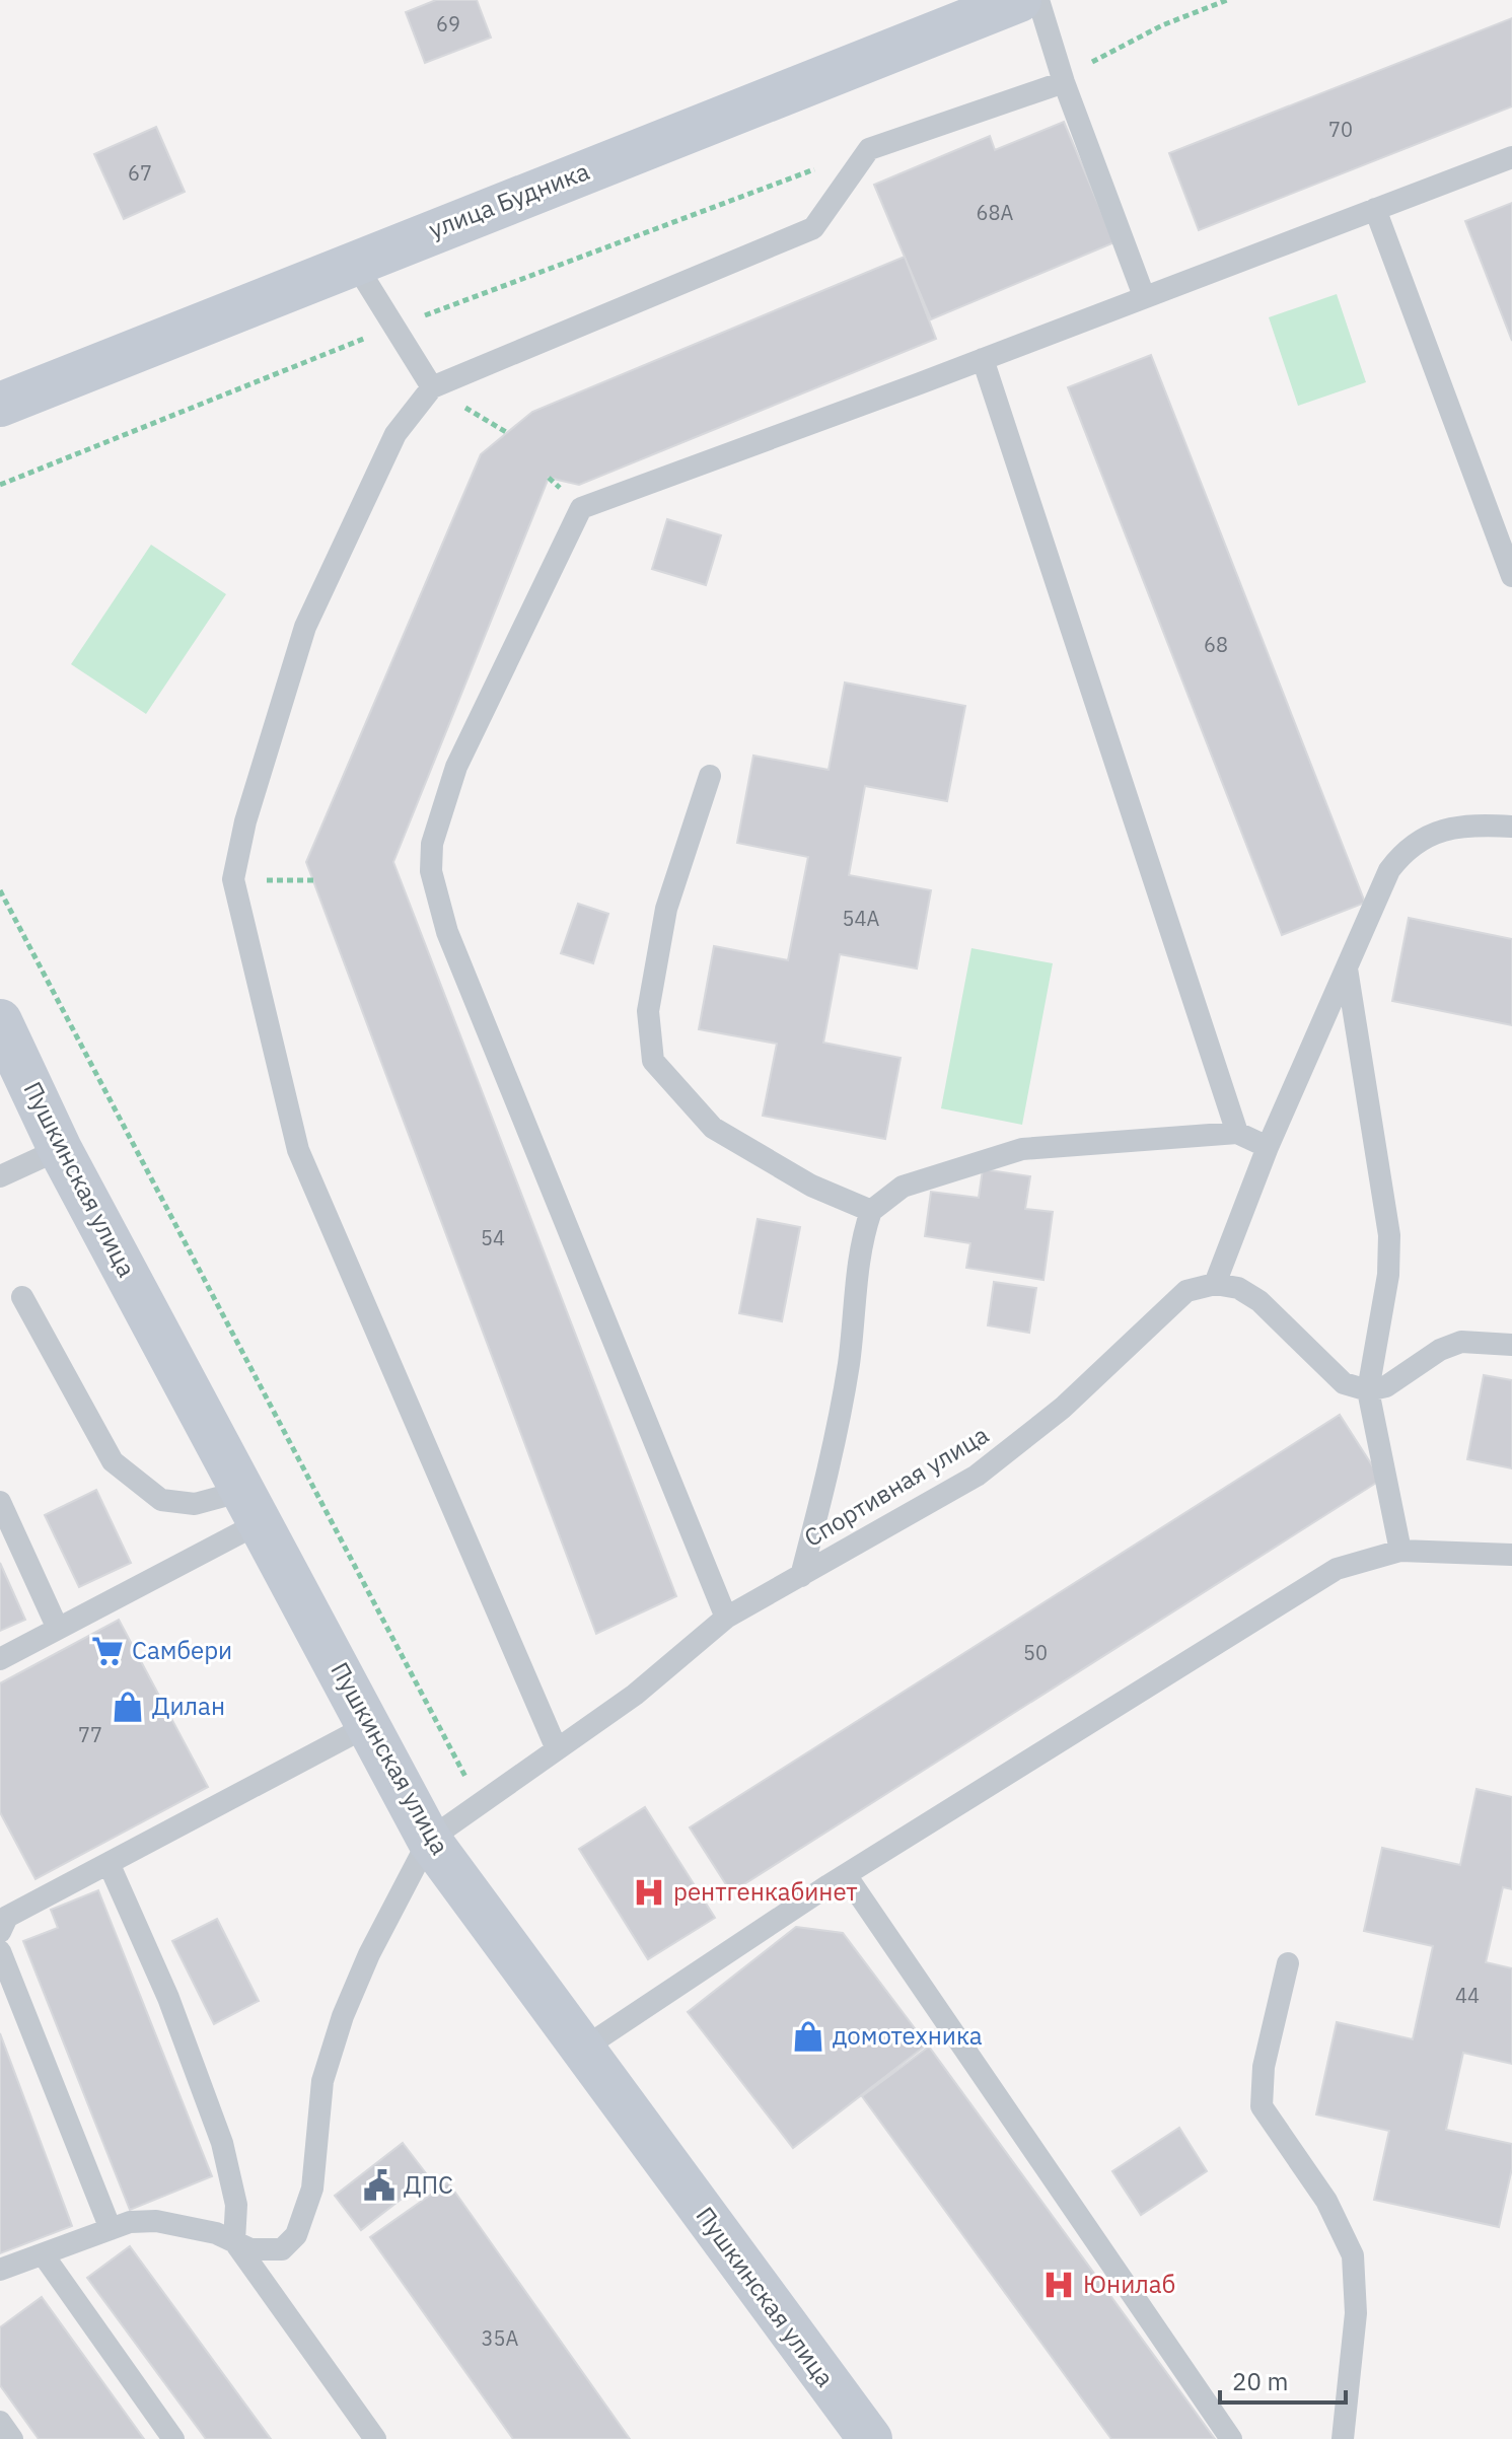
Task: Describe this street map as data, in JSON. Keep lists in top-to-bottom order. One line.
{"streets":{"main road":["улица Будника","Пушкинская улица"],"lane":["Спортивная улица"]},"crossings":[["Пушкинская улица","Спортивная улица"]],"places":{"supermarket":["Самбери"],"shop":["Дилан","домотехника"],"hospital":["рентгенкабинет","Юнилаб"],"public building":["ДПС"]},"house_numbers":["69","70","67","68А","68","54А","54","50","77","44","35А"],"scale_bar":"20 m"}
